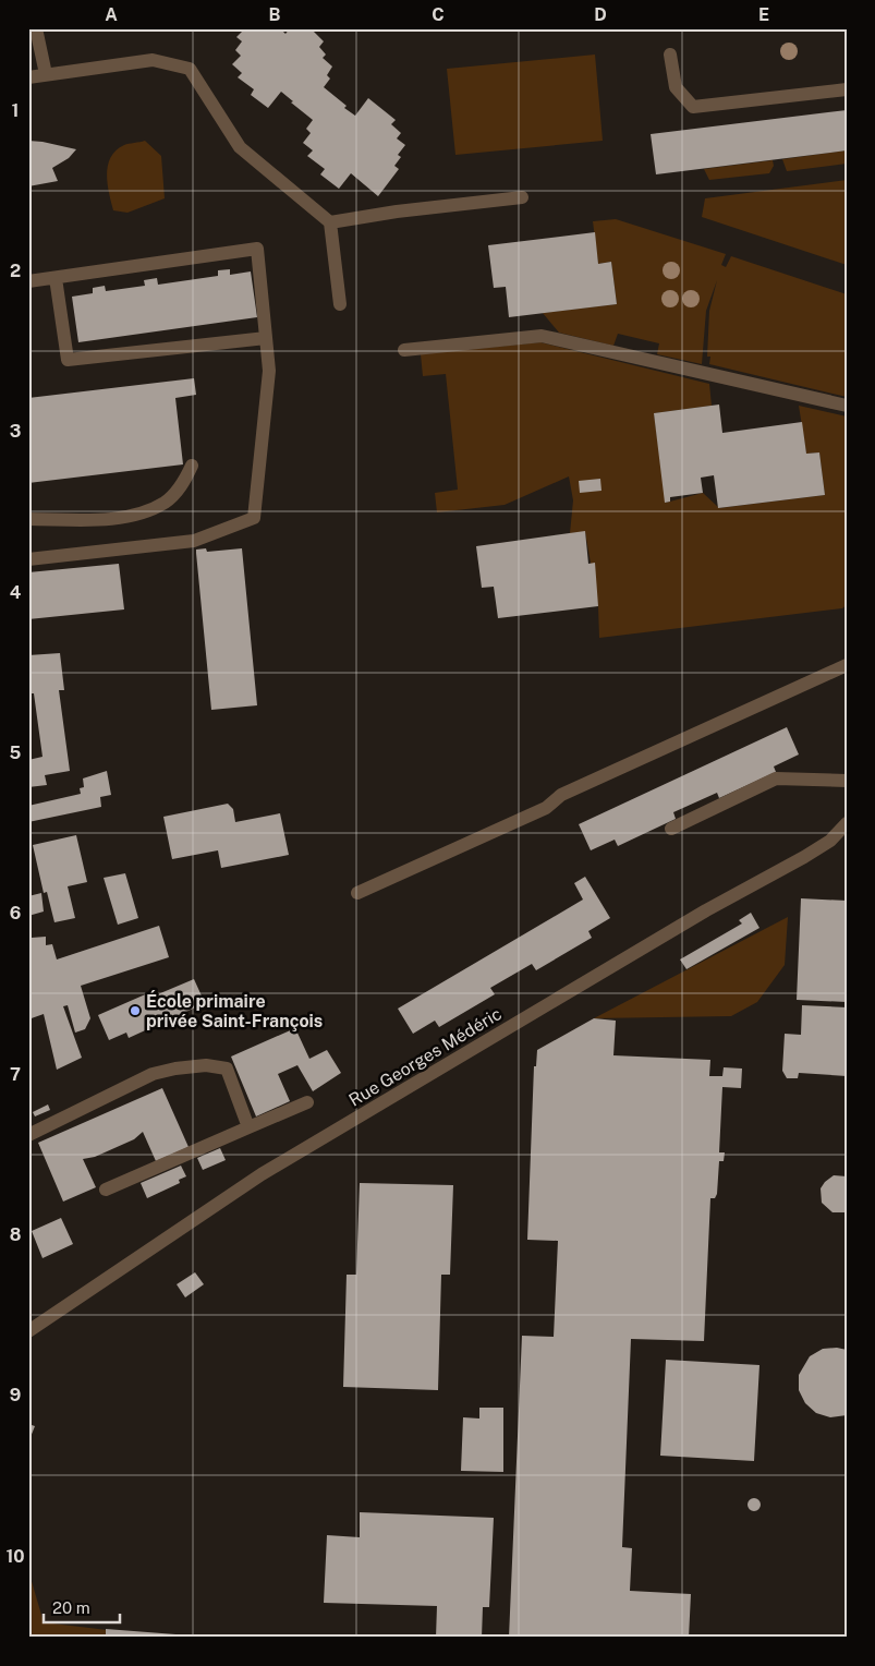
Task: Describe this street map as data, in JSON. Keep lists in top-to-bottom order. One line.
{"streets":{"street":["Rue Georges Médéric"]},"places":["École primaire privée Saint-François"],"scale_bar":"20 m","grid":{"columns":["A","B","C","D","E"],"rows":["1","2","3","4","5","6","7","8","9","10"]}}
